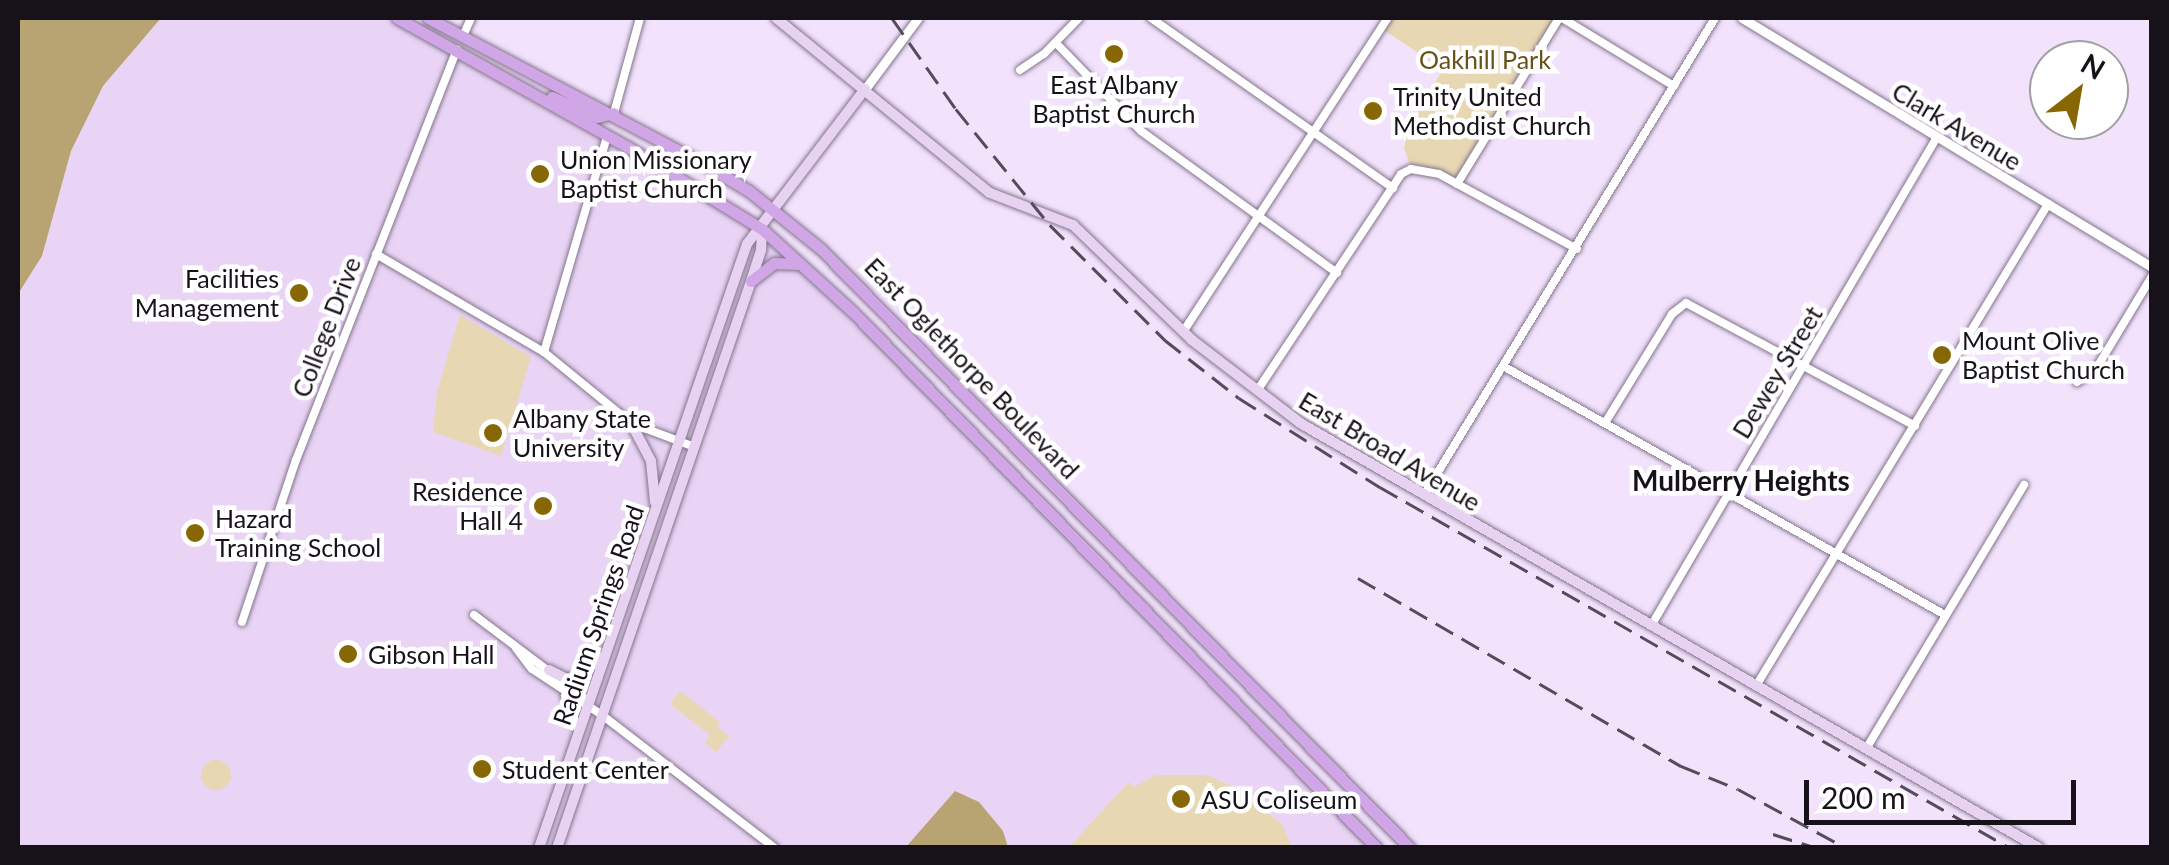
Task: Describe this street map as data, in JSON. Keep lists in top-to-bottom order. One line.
{"streets":{"main road":["East Oglethorpe Boulevard","East Broad Avenue","Radium Springs Road"],"street":["Clark Avenue","College Drive","Dewey Street"]},"crossings":[["Clark Avenue","Dewey Street"],["College Drive","East Oglethorpe Boulevard"],["East Oglethorpe Boulevard","Radium Springs Road"],["Dewey Street","East Broad Avenue"],["East Broad Avenue","Radium Springs Road"]],"districts":["Mulberry Heights"],"parks":["Oakhill Park"],"places":["East Albany Baptist Church","Trinity United Methodist Church","Union Missionary Baptist Church","Facilities Management","Mount Olive Baptist Church","Albany State University","Residence Hall 4","Hazard Training School","Gibson Hall","Student Center","ASU Coliseum"],"scale_bar":"200 m","north":"top right"}
